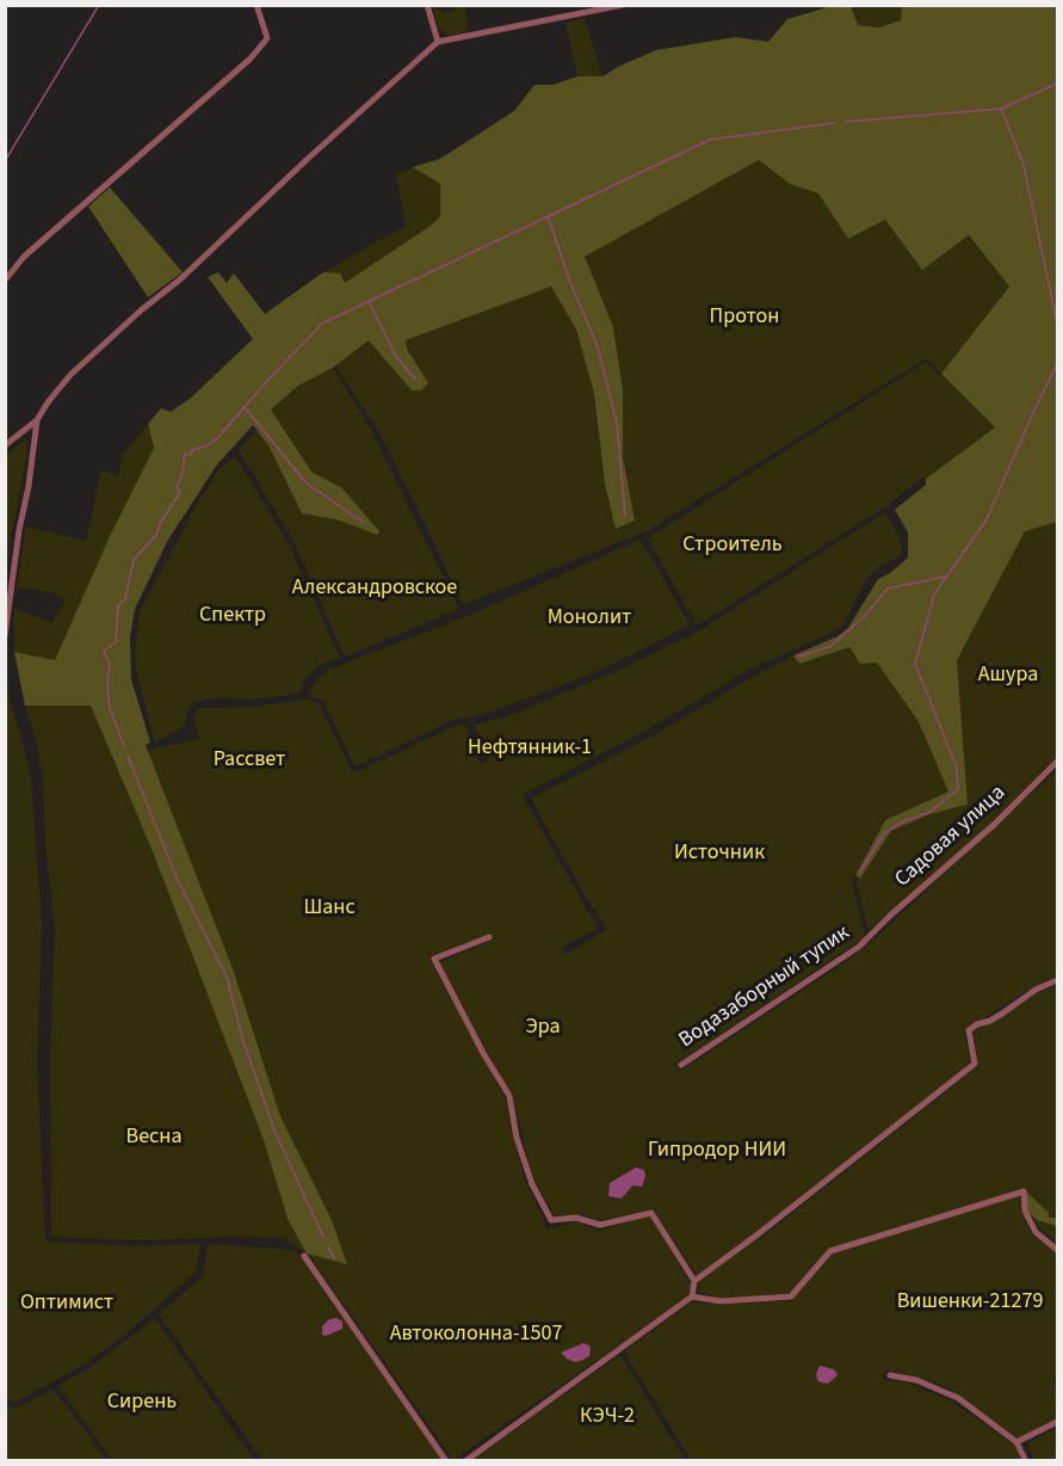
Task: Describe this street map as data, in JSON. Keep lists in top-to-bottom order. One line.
{"streets":{"street":["Садовая улица","Водазаборный тупик"]},"crossings":[["Садовая улица","Водазаборный тупик"]],"parks":["Протон","Строитель","Александровское","Спектр","Монолит","Ашура","Нефтянник-1","Рассвет","Источник","Шанс","Эра","Весна","Гипродор НИИ","Вишенки-21279","Оптимист","Автоколонна-1507","Сирень","КЭЧ-2"]}
